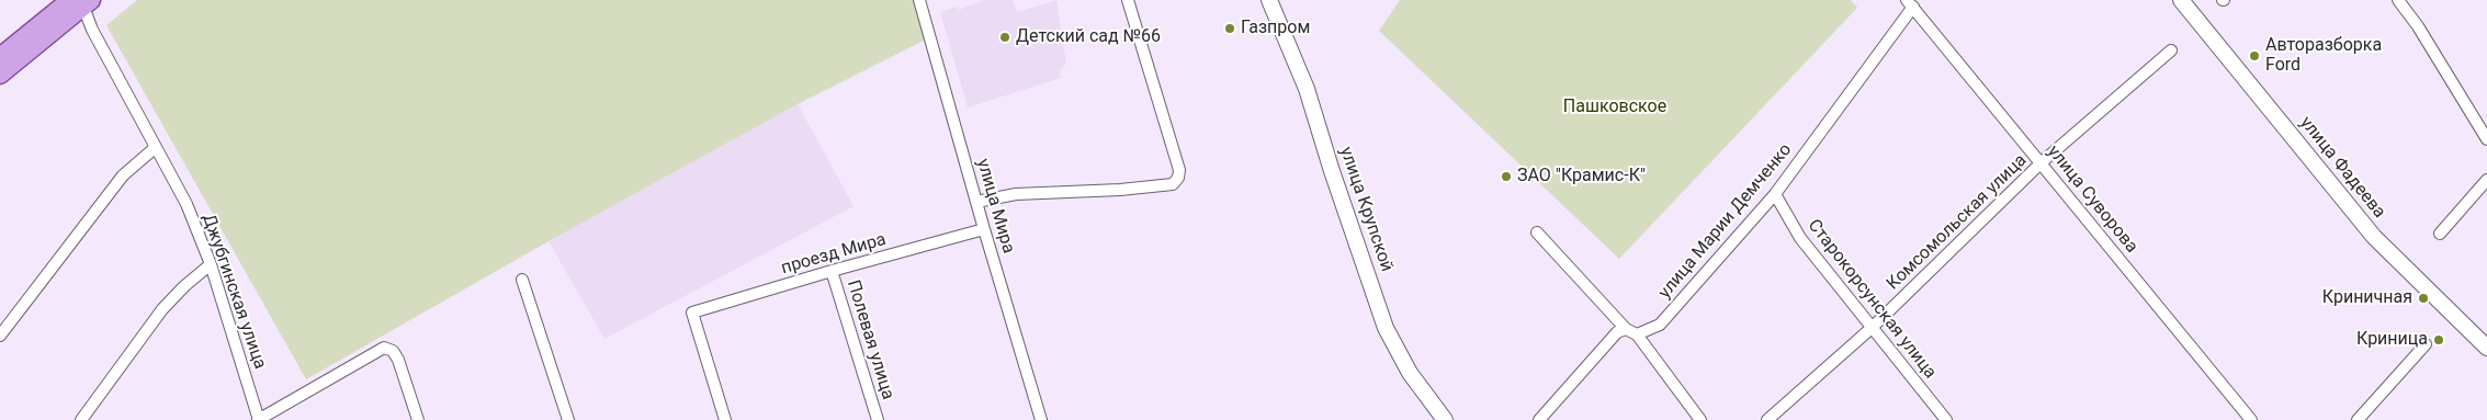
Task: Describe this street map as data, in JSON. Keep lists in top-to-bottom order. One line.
{"streets":{"main road":["улица Фадеева","улица Крупской"],"street":["улица Суворова","улица Мира","улица Марии Демченко","Комсомольская улица","проезд Мира","Джубгинская улица","Старокорсунская улица","Полевая улица"]},"crossings":[["улица Суворова","улица Марии Демченко"],["улица Суворова","Комсомольская улица"],["улица Мира","проезд Мира"],["улица Марии Демченко","Старокорсунская улица"],["Комсомольская улица","Старокорсунская улица"],["проезд Мира","Полевая улица"]],"parks":["Пашковское"],"places":["Газпром","Детский сад №66","Авторазборка Ford","ЗАО \"Крамис-К\"","Криничная","Криница"]}
